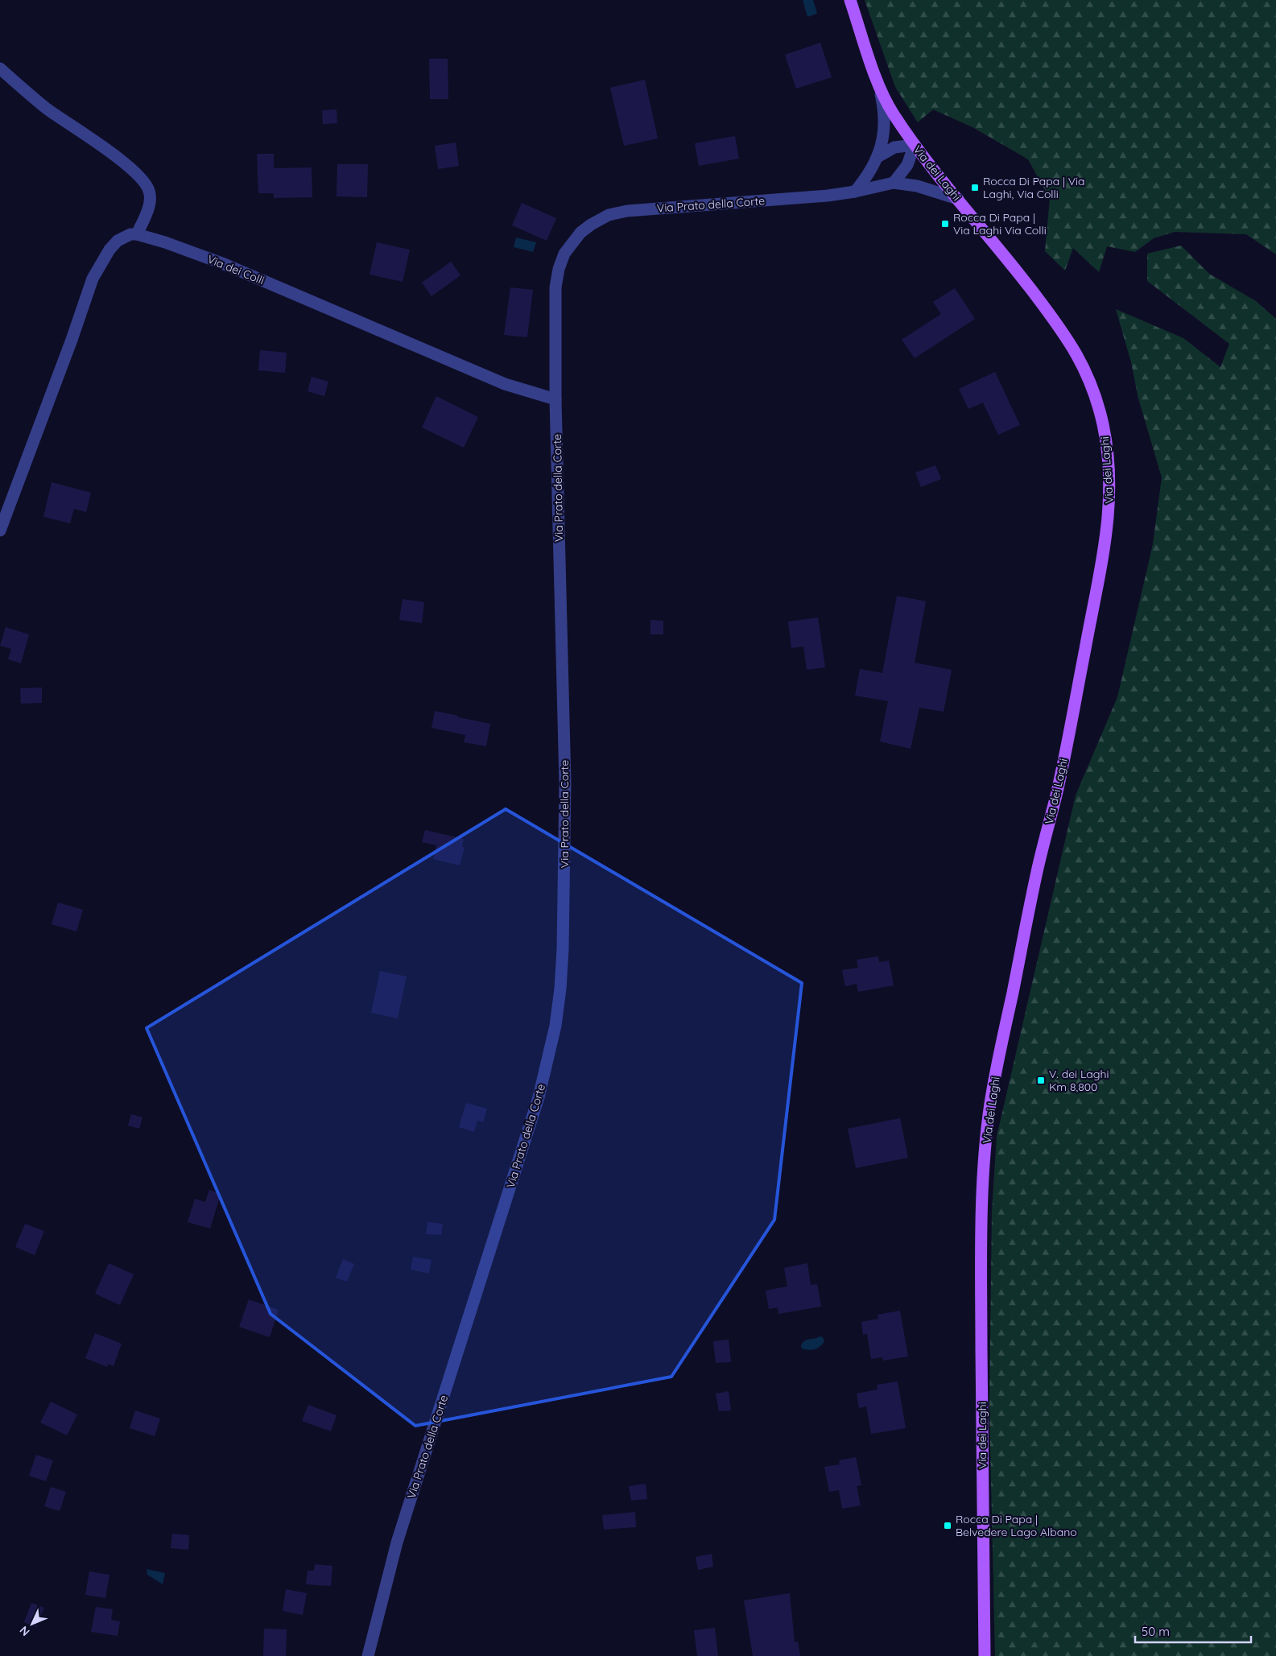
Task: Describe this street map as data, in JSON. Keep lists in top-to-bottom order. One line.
{"streets":{"main road":["Via dei Laghi"],"street":["Via Prato della Corte","Via dei Colli"]},"crossings":[["Via Prato della Corte","Via dei Colli"]],"places":{"transit":["Rocca Di Papa | Via Laghi, Via Colli","Rocca Di Papa | Via Laghi Via Colli","V. dei Laghi Km 8,800","Rocca Di Papa | Belvedere Lago Albano"]},"scale_bar":"50 m","north":"bottom left"}
